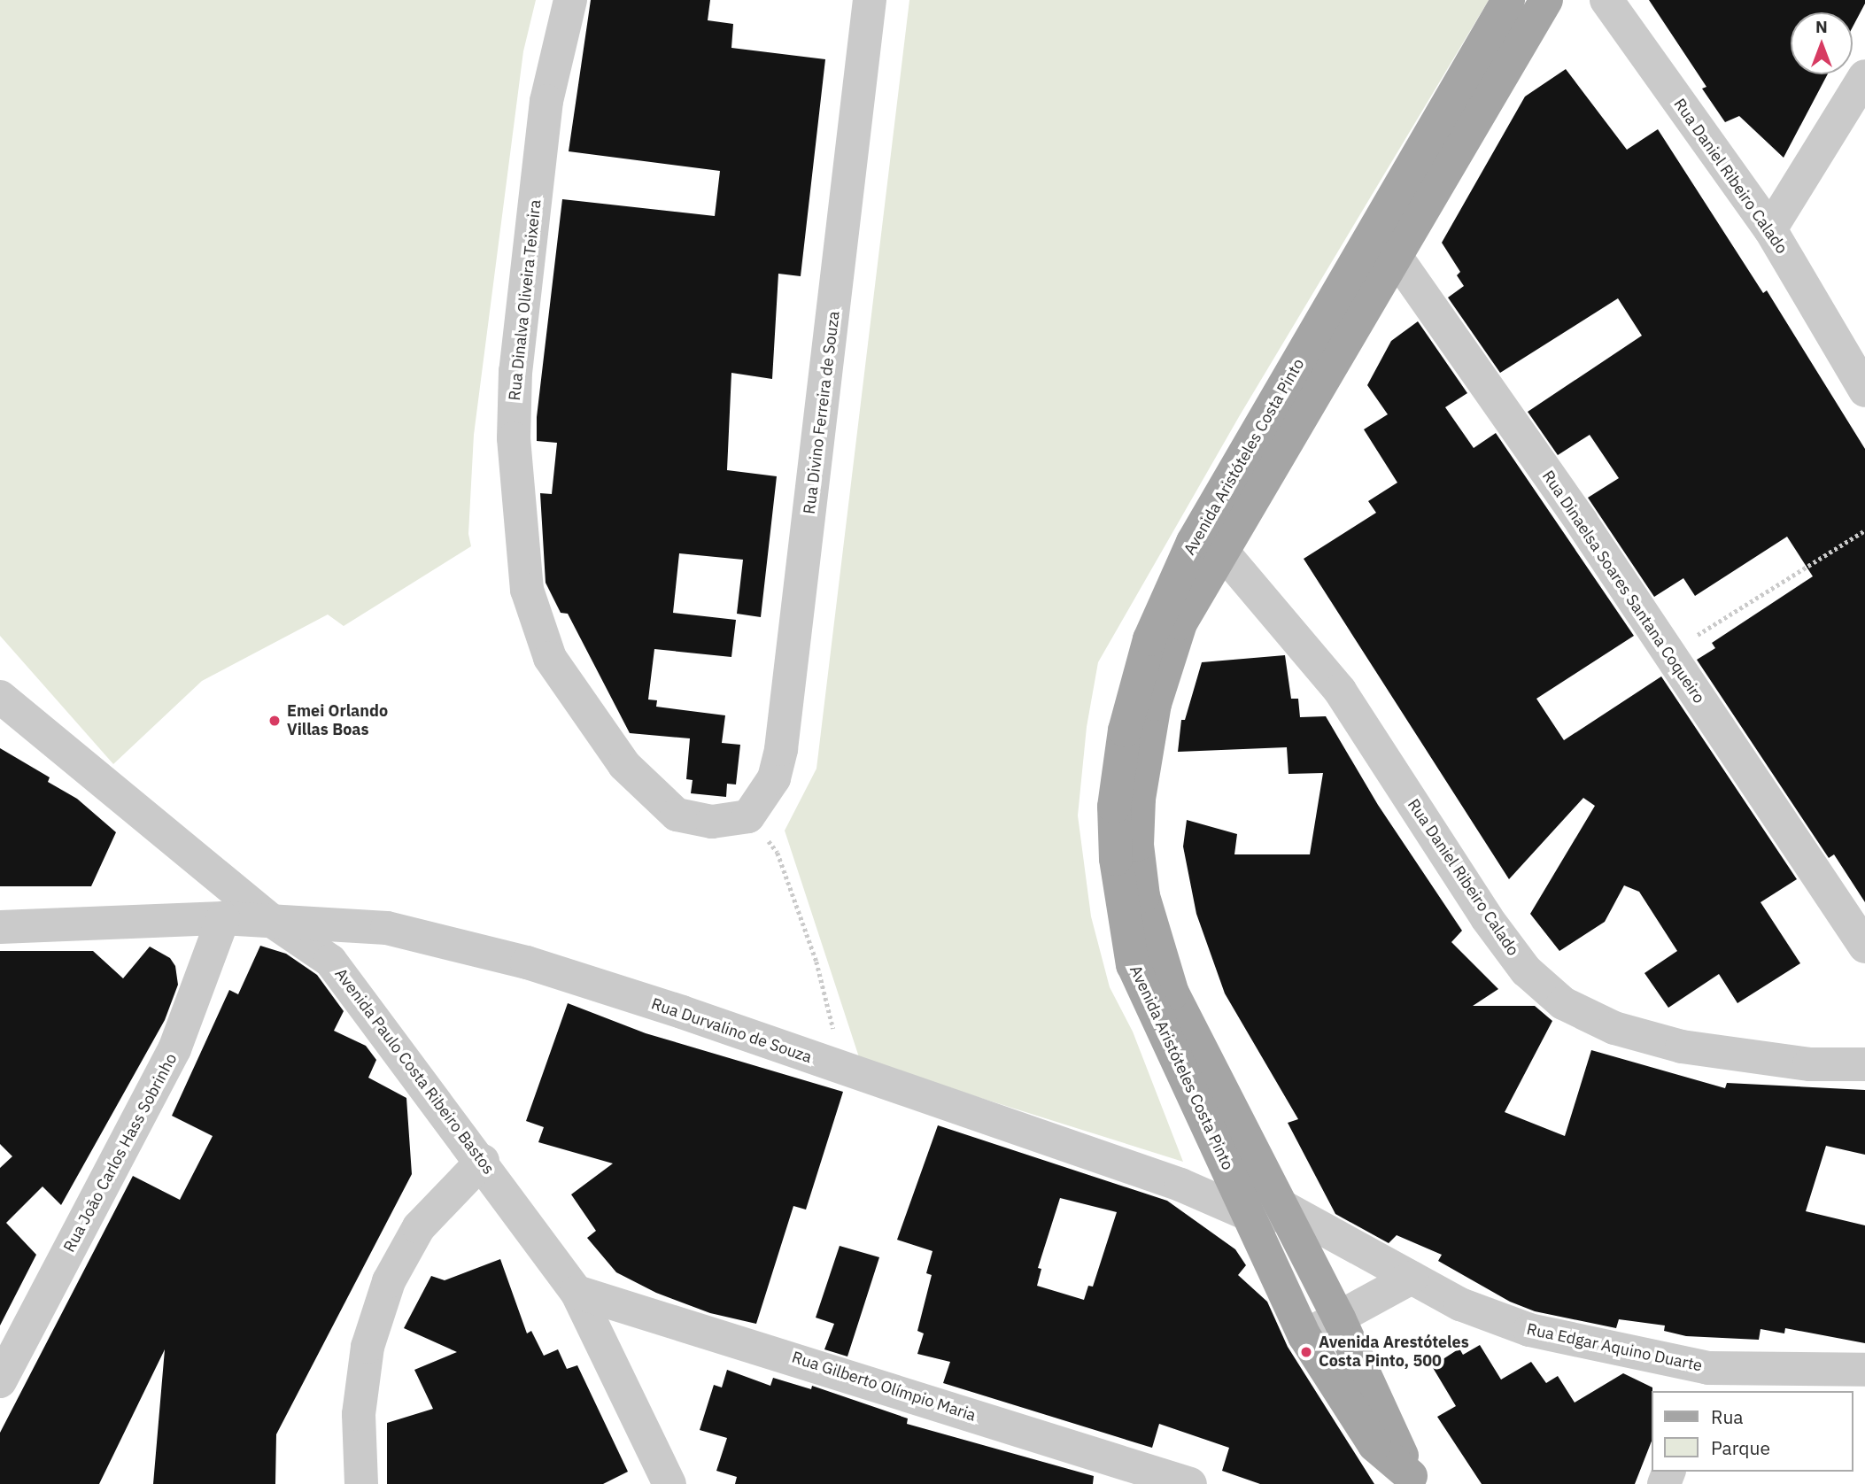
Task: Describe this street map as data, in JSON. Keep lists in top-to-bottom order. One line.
{"streets":{"main road":["Avenida Aristóteles Costa Pinto"],"street":["Rua Daniel Ribeiro Calado","Rua Dinalva Oliveira Teixeira","Rua Divino Ferreira de Souza","Rua Dinaelsa Soares Santana Coqueiro","Rua Durvalino de Souza","Avenida Paulo Costa Ribeiro Bastos","Rua João Carlos Hass Sobrinho","Rua Edgar Aquino Duarte","Rua Gilberto Olímpio Maria"]},"crossings":[["Rua Daniel Ribeiro Calado","Avenida Aristóteles Costa Pinto"],["Rua Dinalva Oliveira Teixeira","Rua Divino Ferreira de Souza"],["Avenida Aristóteles Costa Pinto","Rua Dinaelsa Soares Santana Coqueiro"],["Avenida Aristóteles Costa Pinto","Rua Durvalino de Souza"],["Avenida Aristóteles Costa Pinto","Rua Edgar Aquino Duarte"],["Rua Durvalino de Souza","Avenida Paulo Costa Ribeiro Bastos"],["Rua Durvalino de Souza","Rua João Carlos Hass Sobrinho"],["Rua Durvalino de Souza","Rua Edgar Aquino Duarte"],["Avenida Paulo Costa Ribeiro Bastos","Rua Gilberto Olímpio Maria"]],"places":["Emei Orlando Villas Boas","Avenida Arestóteles Costa Pinto, 500"],"legend":["Rua","Parque"],"north":"top"}
